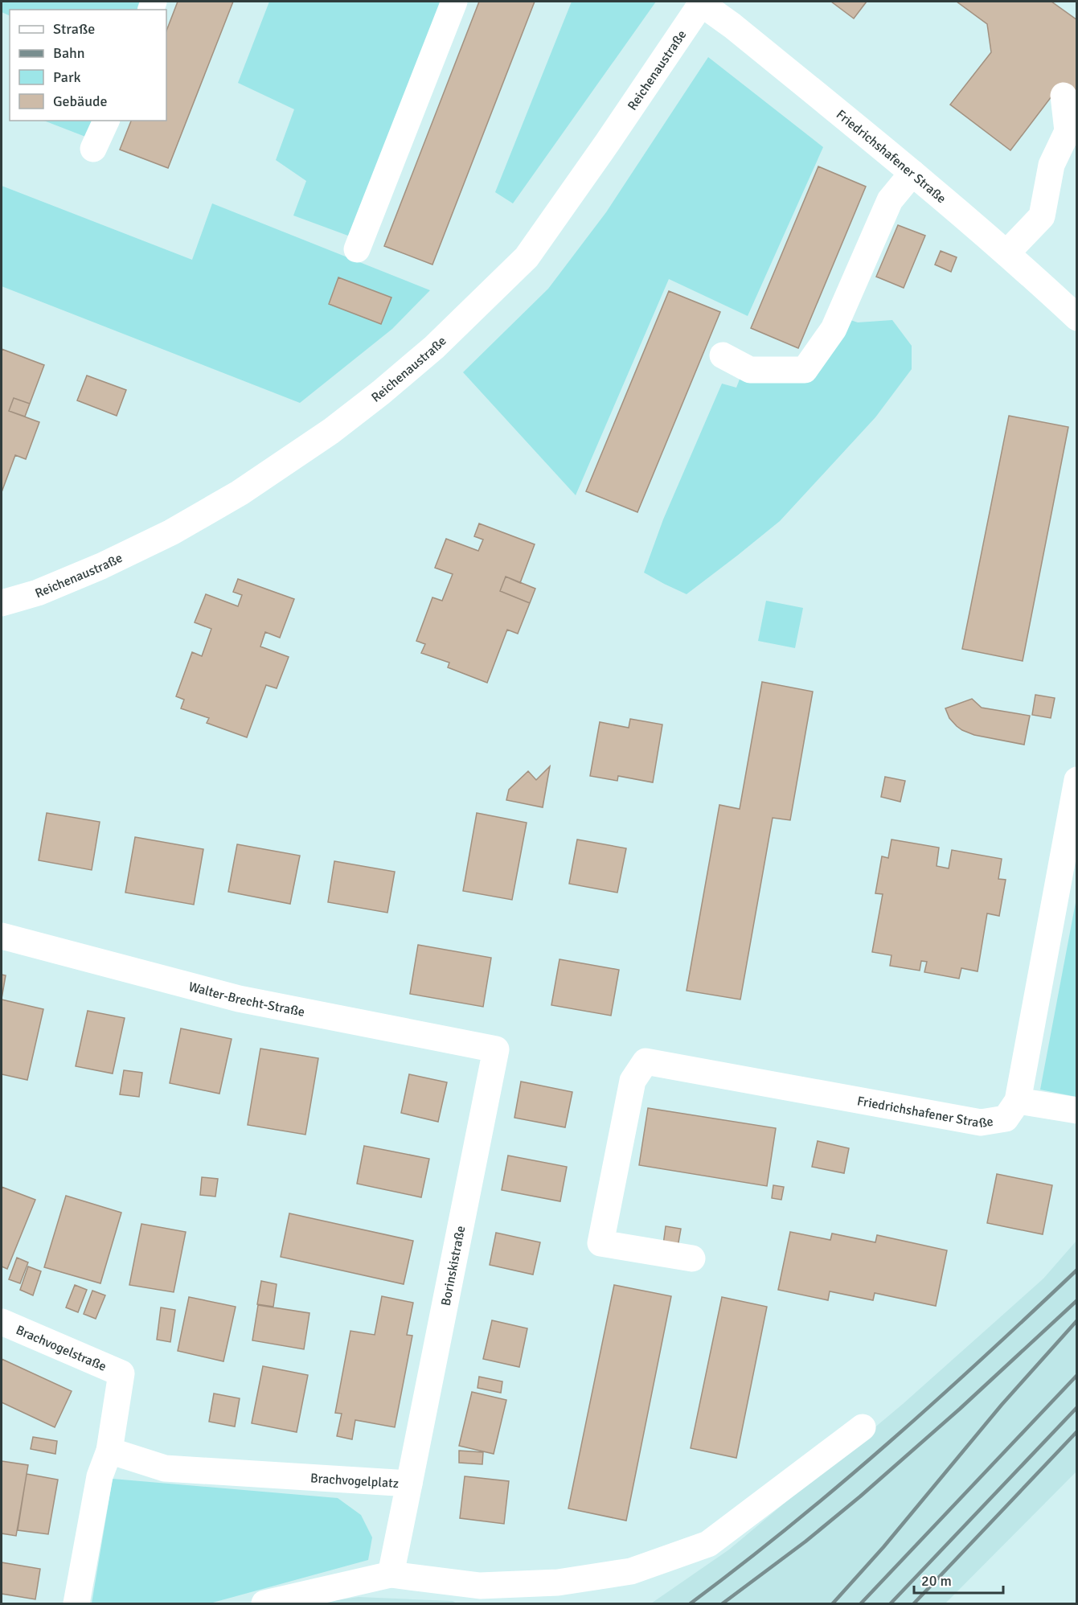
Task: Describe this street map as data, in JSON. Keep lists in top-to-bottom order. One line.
{"streets":{"street":["Reichenaustraße","Friedrichshafener Straße","Walter-Brecht-Straße","Borinskistraße","Brachvogelstraße","Brachvogelplatz"]},"crossings":[["Reichenaustraße","Friedrichshafener Straße"],["Walter-Brecht-Straße","Borinskistraße"],["Borinskistraße","Brachvogelplatz"],["Brachvogelstraße","Brachvogelplatz"]],"legend":["Straße","Bahn","Park","Gebäude"],"scale_bar":"20 m"}
